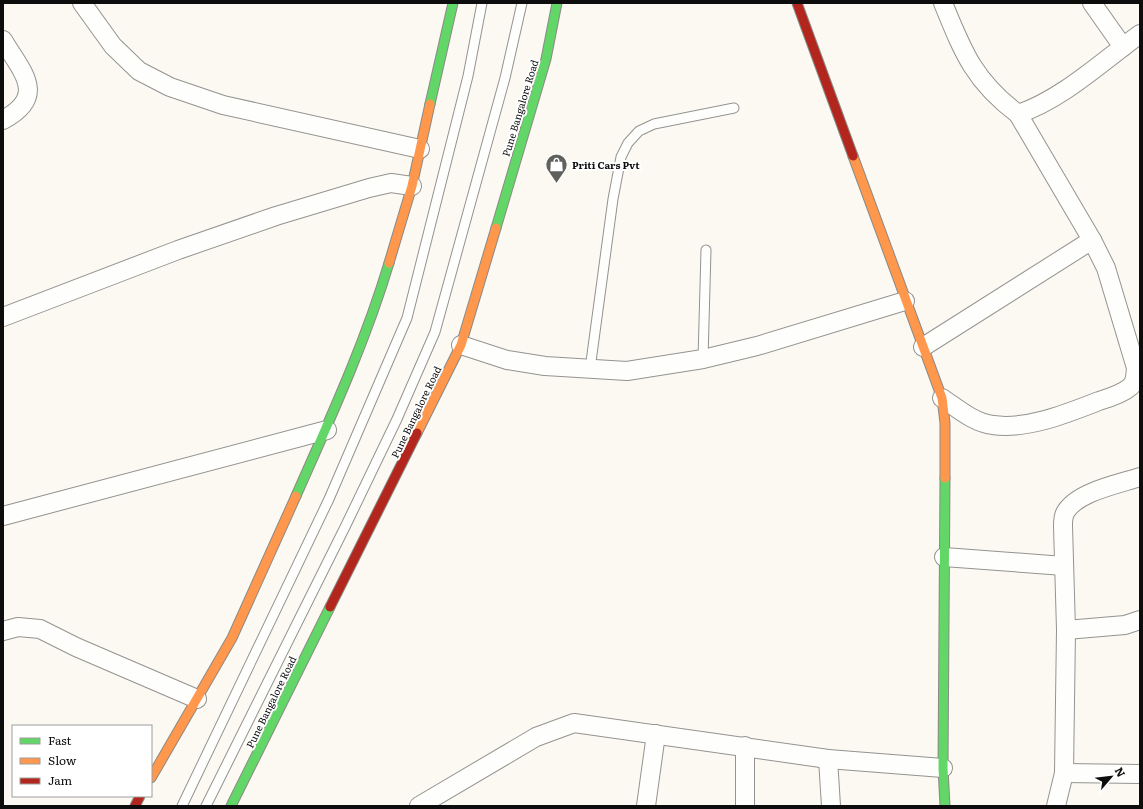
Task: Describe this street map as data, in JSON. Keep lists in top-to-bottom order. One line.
{"streets":{"main road":["Pune Bangalore Road"]},"places":{"shop":["Priti Cars Pvt"]},"legend":["Fast","Slow","Jam"],"north":"top right"}
